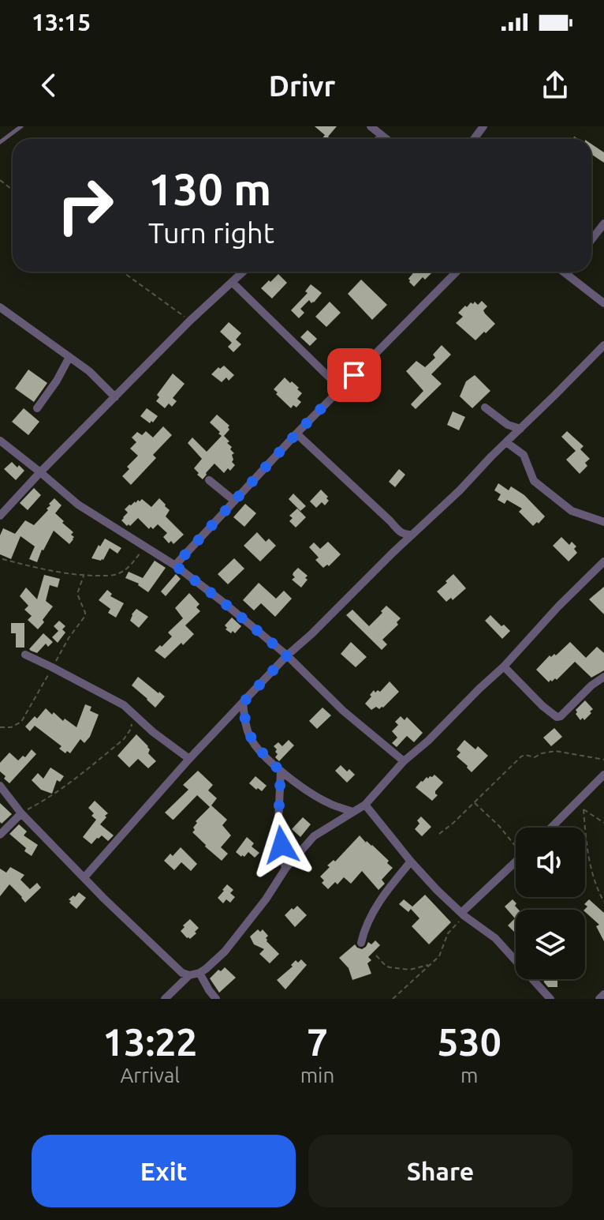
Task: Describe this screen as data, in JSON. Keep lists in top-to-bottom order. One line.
{"page":{"status":"13:15","header":"Drivr","turn":["130 m","Turn right"],"eta":["13:22","Arrival","7","min","530","m"],"buttons":["Exit","Share"]}}
